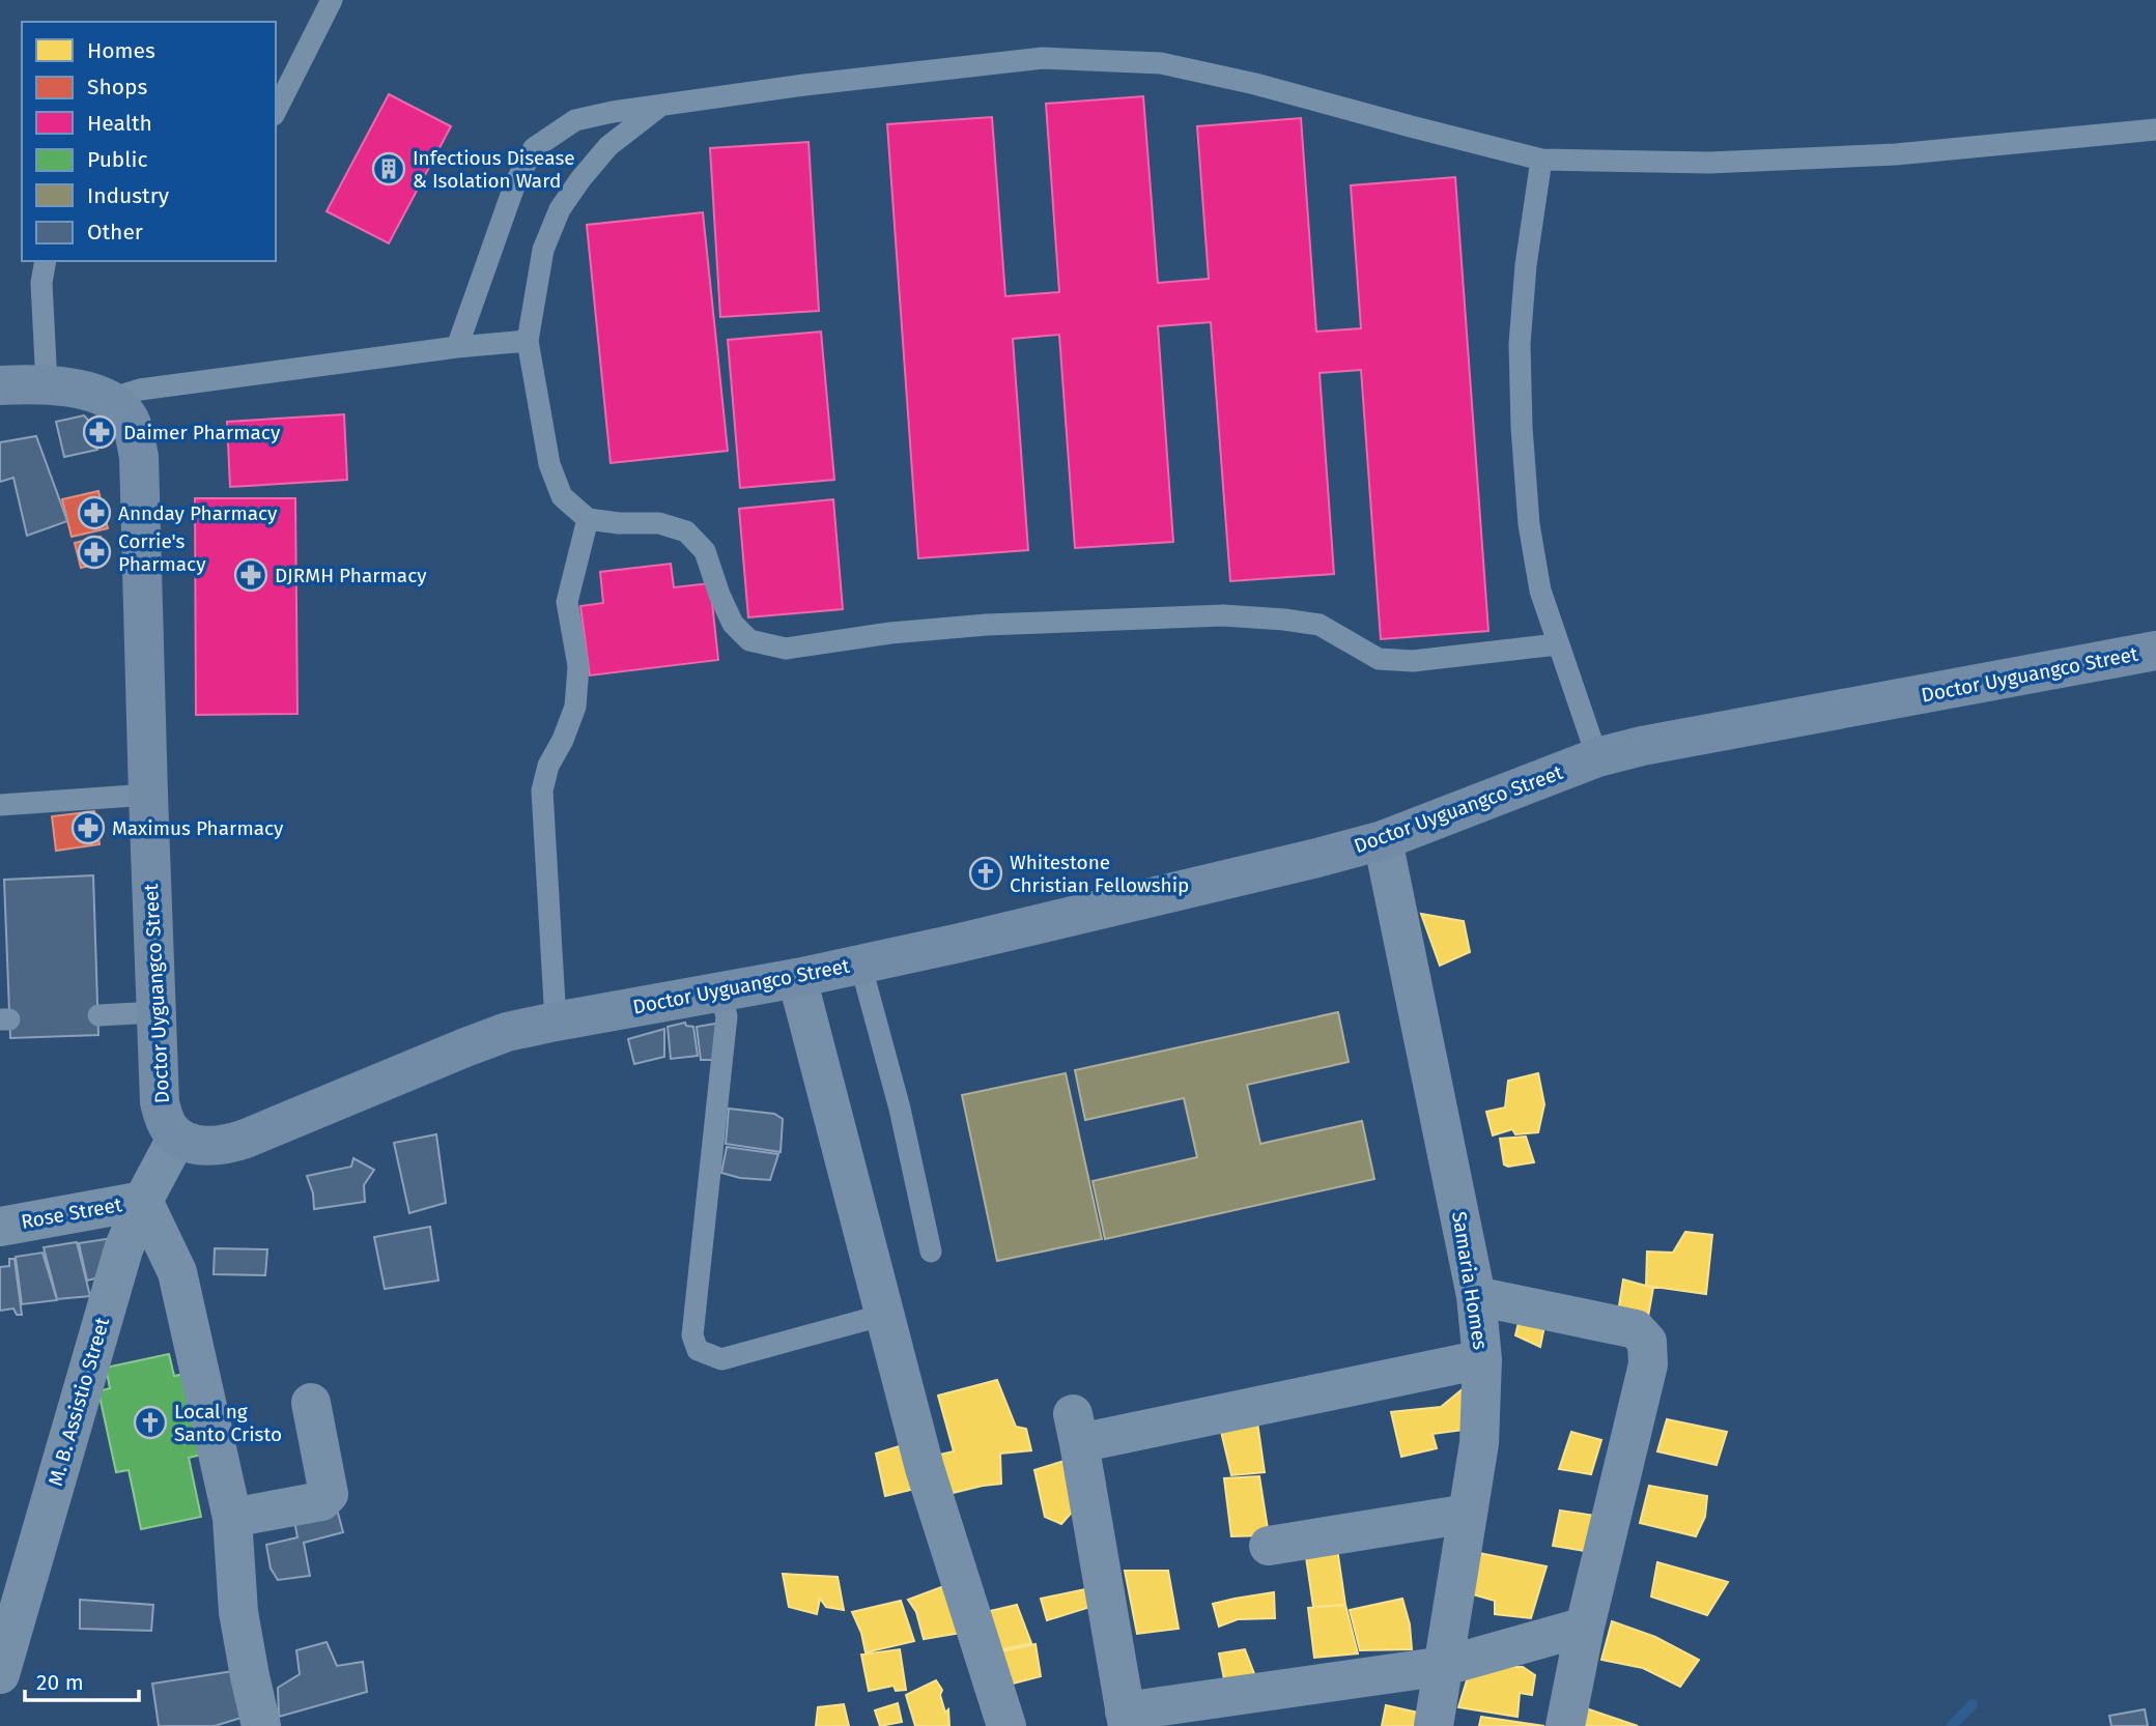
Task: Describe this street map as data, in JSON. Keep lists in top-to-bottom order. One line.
{"streets":{"main road":["Doctor Uyguangco Street"],"street":["Rose Street","Samaria Homes","M. B. Assistio Street"]},"crossings":[["Doctor Uyguangco Street","Samaria Homes"],["Doctor Uyguangco Street","M. B. Assistio Street"],["Rose Street","M. B. Assistio Street"]],"places":{"building":["Infectious Disease & Isolation Ward"],"pharmacy":["Daimer Pharmacy","Annday Pharmacy","Corrie's Pharmacy","DJRMH Pharmacy","Maximus Pharmacy"],"church":["Whitestone Christian Fellowship","Local ng Santo Cristo"]},"legend":["Homes","Shops","Health","Public","Industry","Other"],"scale_bar":"20 m"}
